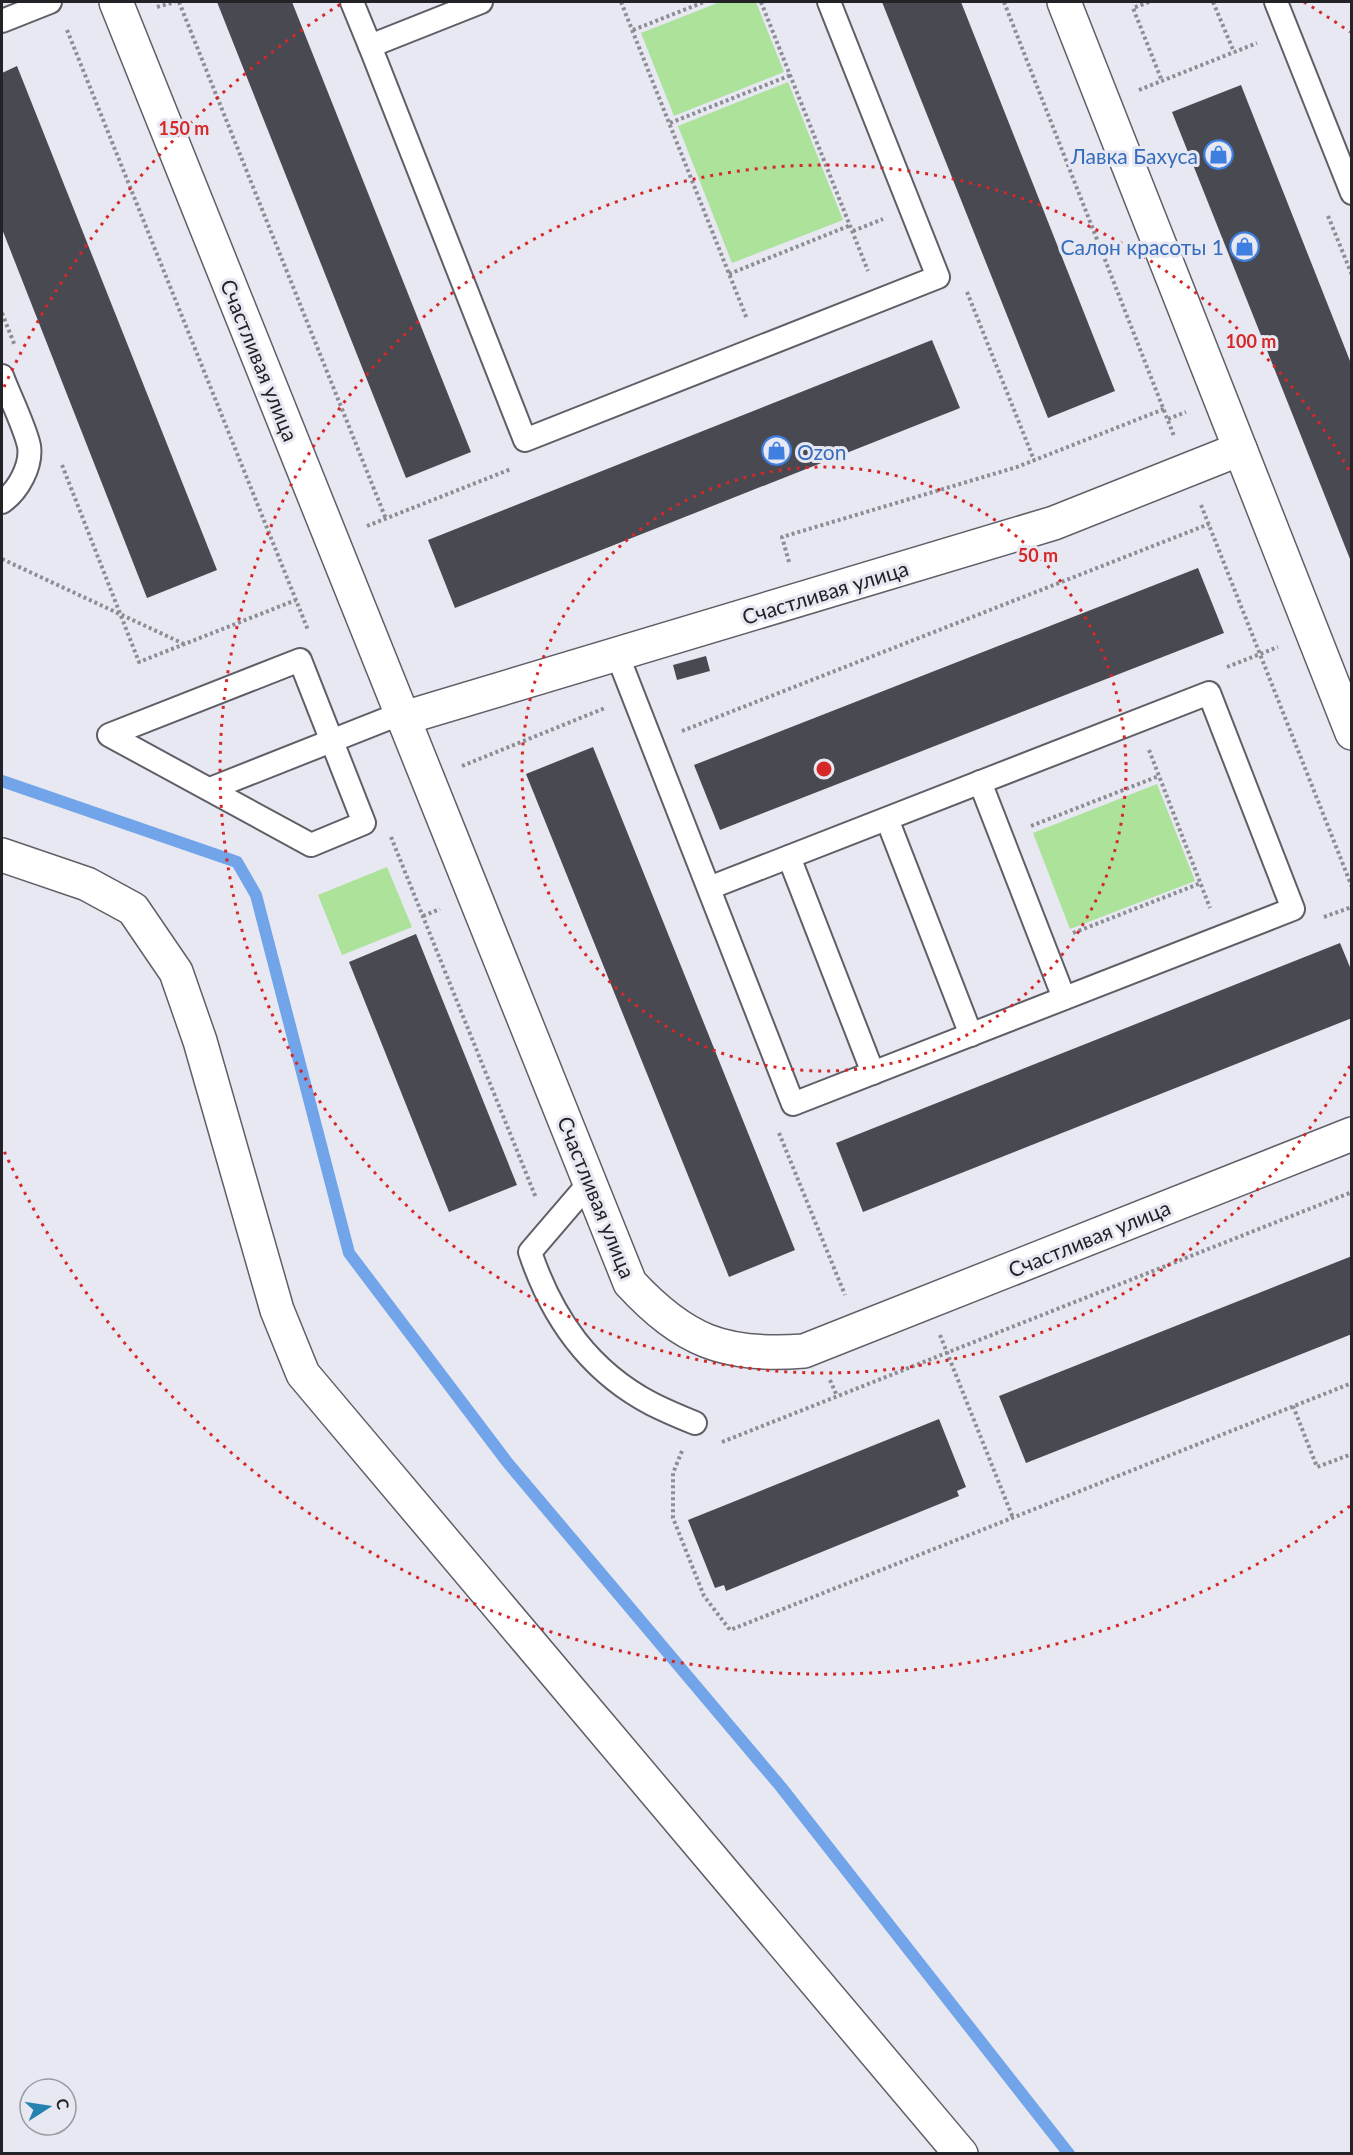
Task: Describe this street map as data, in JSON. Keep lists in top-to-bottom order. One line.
{"streets":{"street":["Счастливая улица"]},"places":{"shop":["Лавка Бахуса","Салон красоты 1","Ozon"]},"north":"right","rings":["150 m","100 m","50 m"]}
